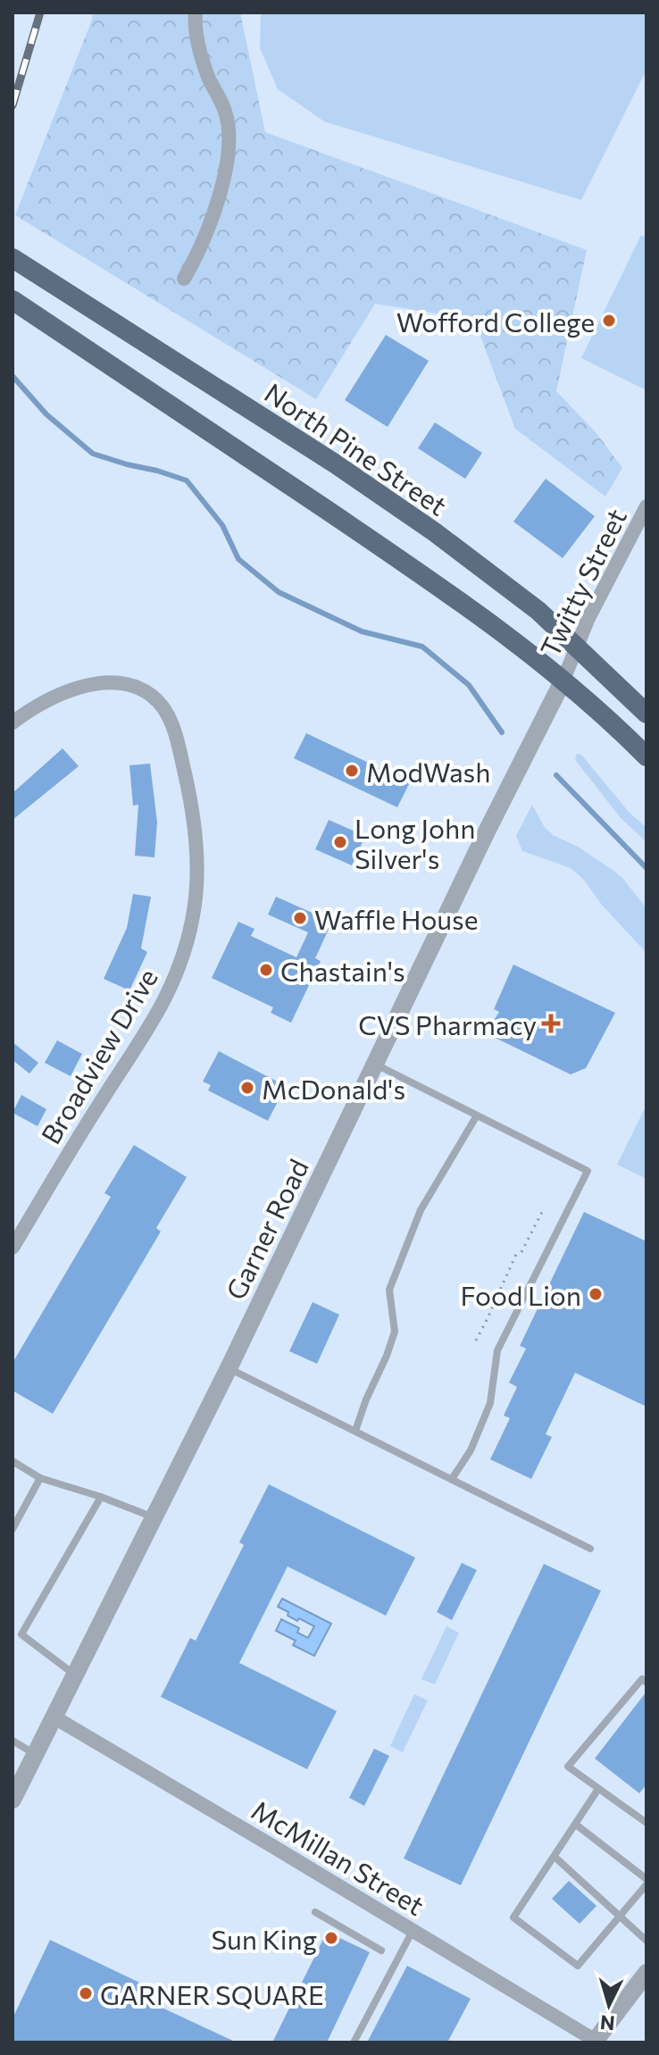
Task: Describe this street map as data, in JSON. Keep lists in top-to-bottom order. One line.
{"streets":{"highway":["North Pine Street"],"street":["Twitty Street","Broadview Drive","Garner Road","McMillan Street"]},"crossings":[["North Pine Street","Twitty Street"],["Twitty Street","Garner Road"],["Garner Road","McMillan Street"]],"places":{"other":["Wofford College","ModWash","Long John Silver's","Waffle House","Chastain's","McDonald's","Food Lion","Sun King","GARNER SQUARE"],"health":["CVS Pharmacy"]},"north":"bottom"}
